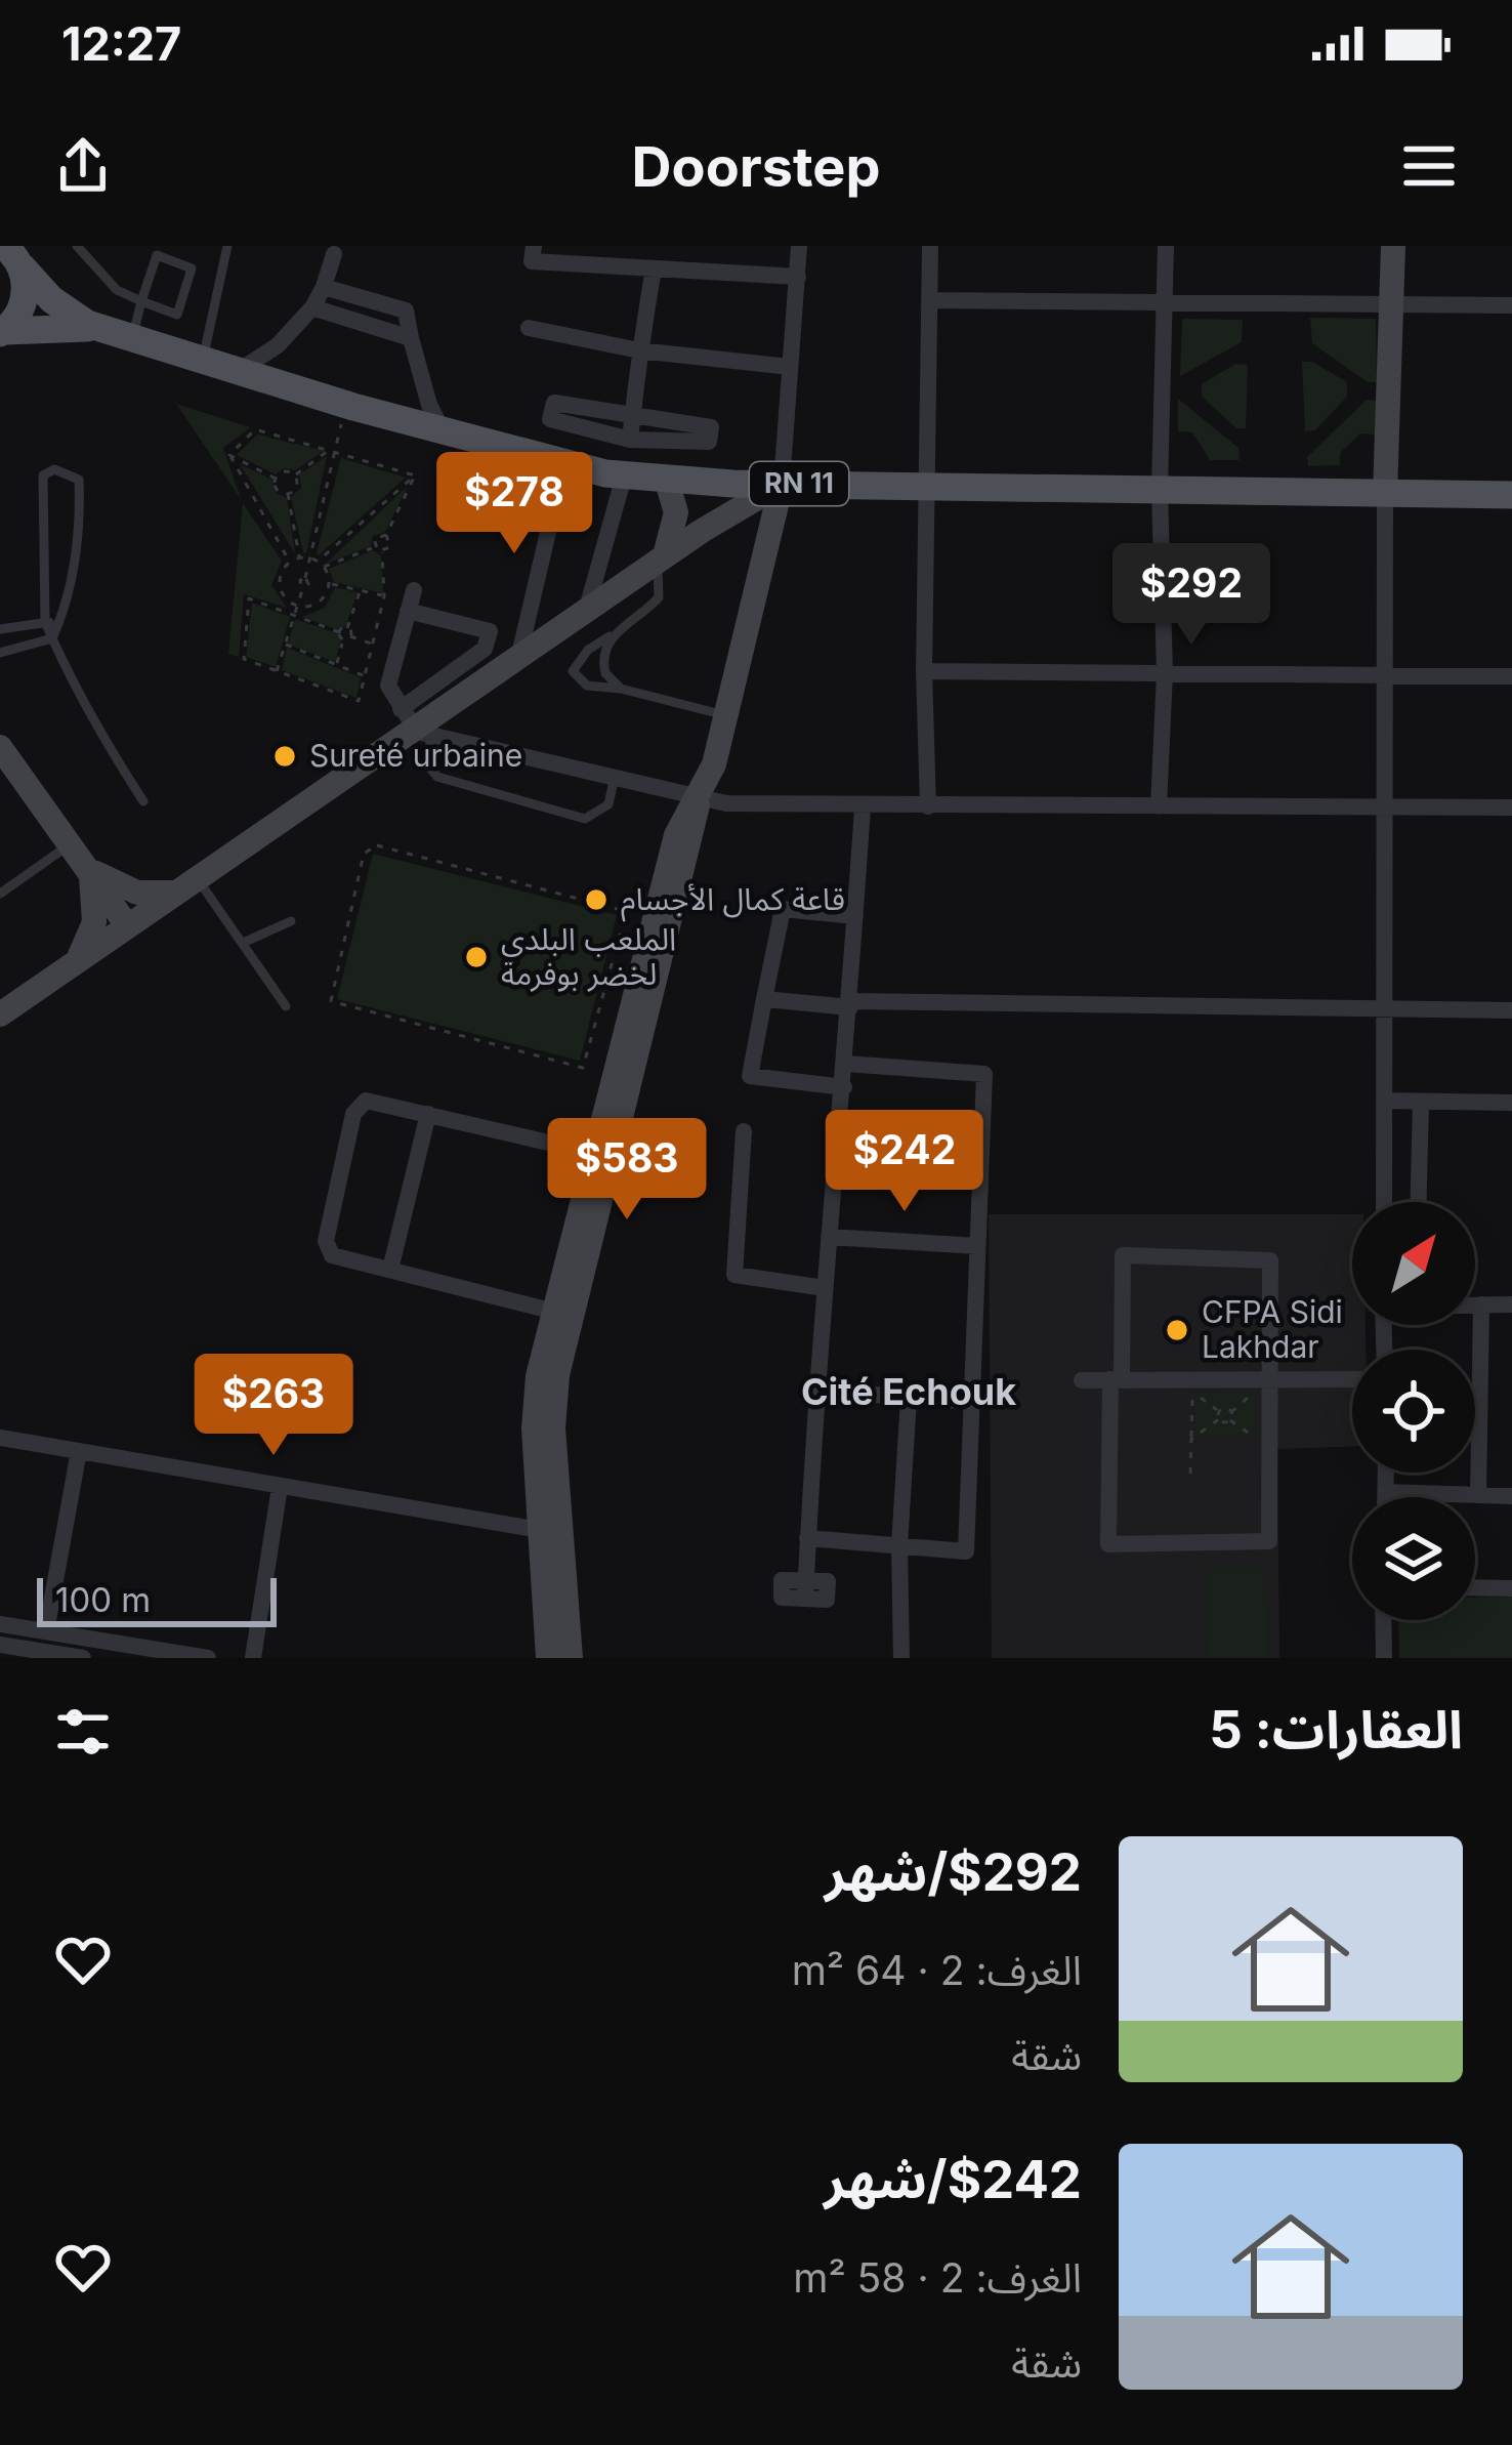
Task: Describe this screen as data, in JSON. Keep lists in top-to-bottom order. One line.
{"streets":{"main road":["RN 11"]},"districts":["Cité Echouk"],"places":["Sureté urbaine","قاعة كمال الأجسام","الملعب البلدي لخضر بوفرمة","CFPA Sidi Lakhdar"],"scale_bar":"100 m","north":"top right","page":{"status":"12:27","header":"Doorstep","price":["$278","$292","$242","$583","$263"],"scale":"100 m","heading":"العقارات: 5","list":[{"name":"$292/شهر","note":"الغرف: 2 · 64 m² · شقة"},{"name":"$242/شهر","note":"الغرف: 2 · 58 m² · شقة"}]}}
